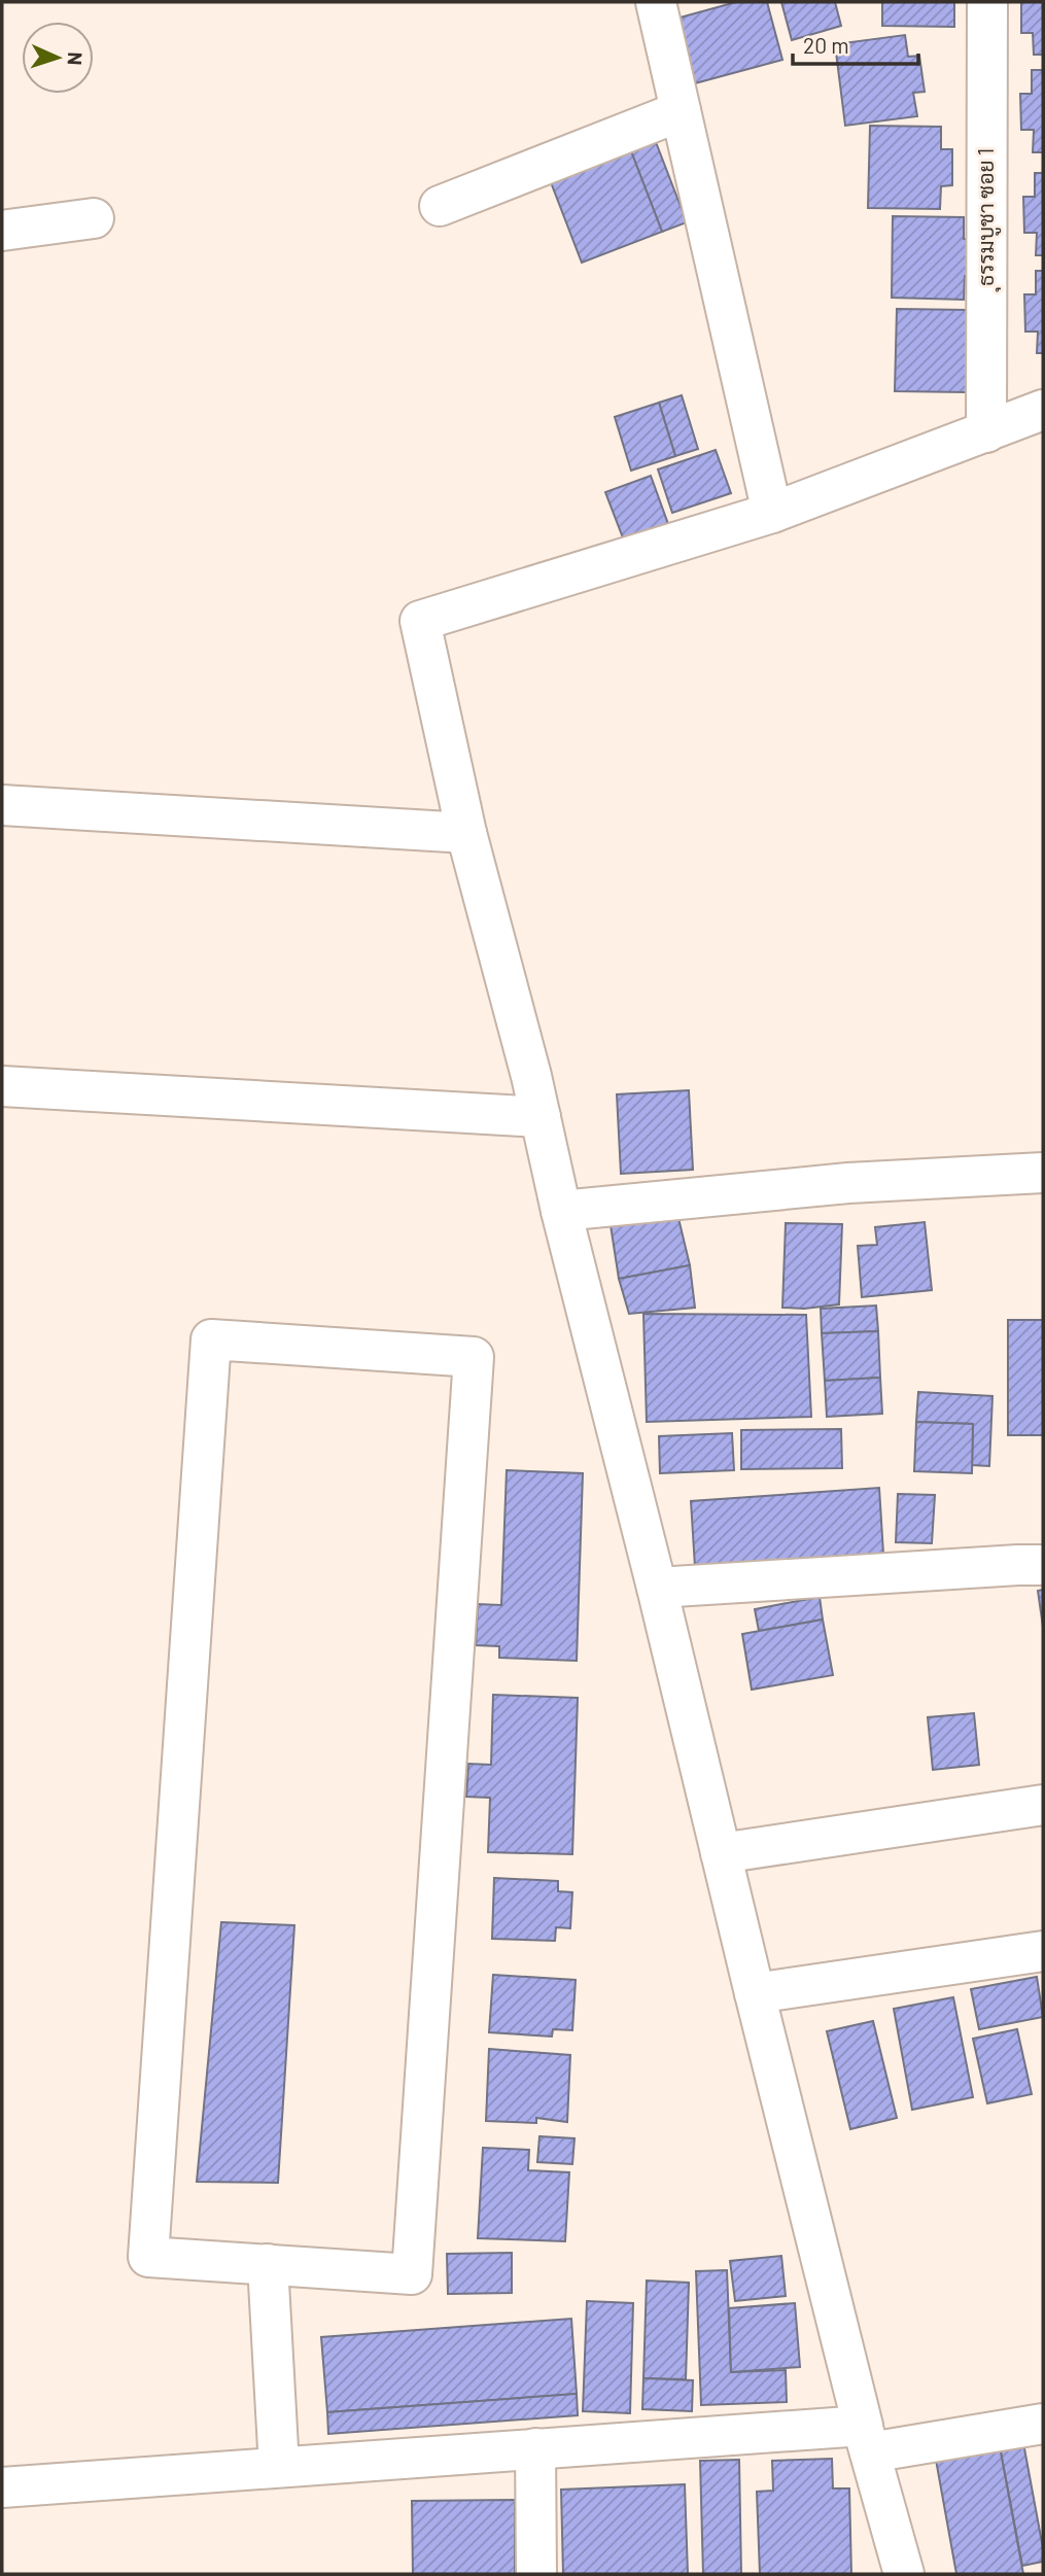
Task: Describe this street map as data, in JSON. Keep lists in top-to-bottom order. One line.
{"streets":{"street":["ุธรรมบูชา ซอย 1"]},"scale_bar":"20 m","north":"right"}
